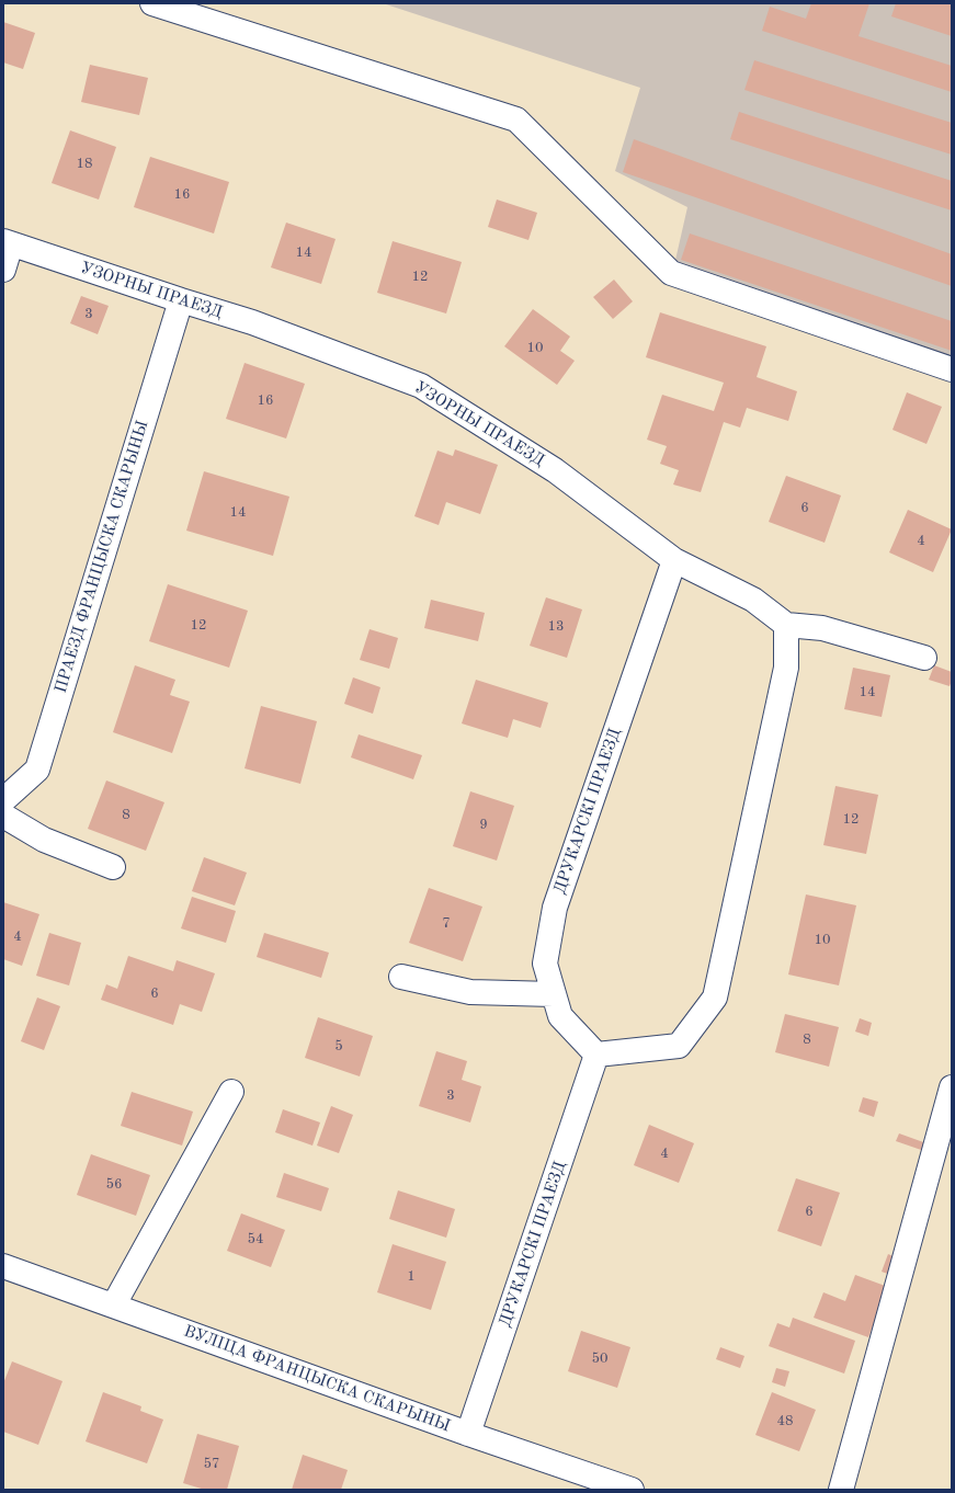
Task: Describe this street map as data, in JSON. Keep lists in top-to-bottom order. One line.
{"streets":{"street":["УЗОРНЫ ПРАЕЗД","ПРАЕЗД ФРАНЦЫСКА СКАРЫНЫ","ДРУКАРСКІ ПРАЕЗД","ВУЛІЦА ФРАНЦЫСКА СКАРЫНЫ"]},"crossings":[["УЗОРНЫ ПРАЕЗД","ПРАЕЗД ФРАНЦЫСКА СКАРЫНЫ"],["УЗОРНЫ ПРАЕЗД","ДРУКАРСКІ ПРАЕЗД"],["ДРУКАРСКІ ПРАЕЗД","ВУЛІЦА ФРАНЦЫСКА СКАРЫНЫ"]],"house_numbers":["18","16","14","12","3","10","16","6","14","4","12","13","14","8","12","9","7","4","10","6","8","5","3","4","56","6","54","1","50","48","57"]}
